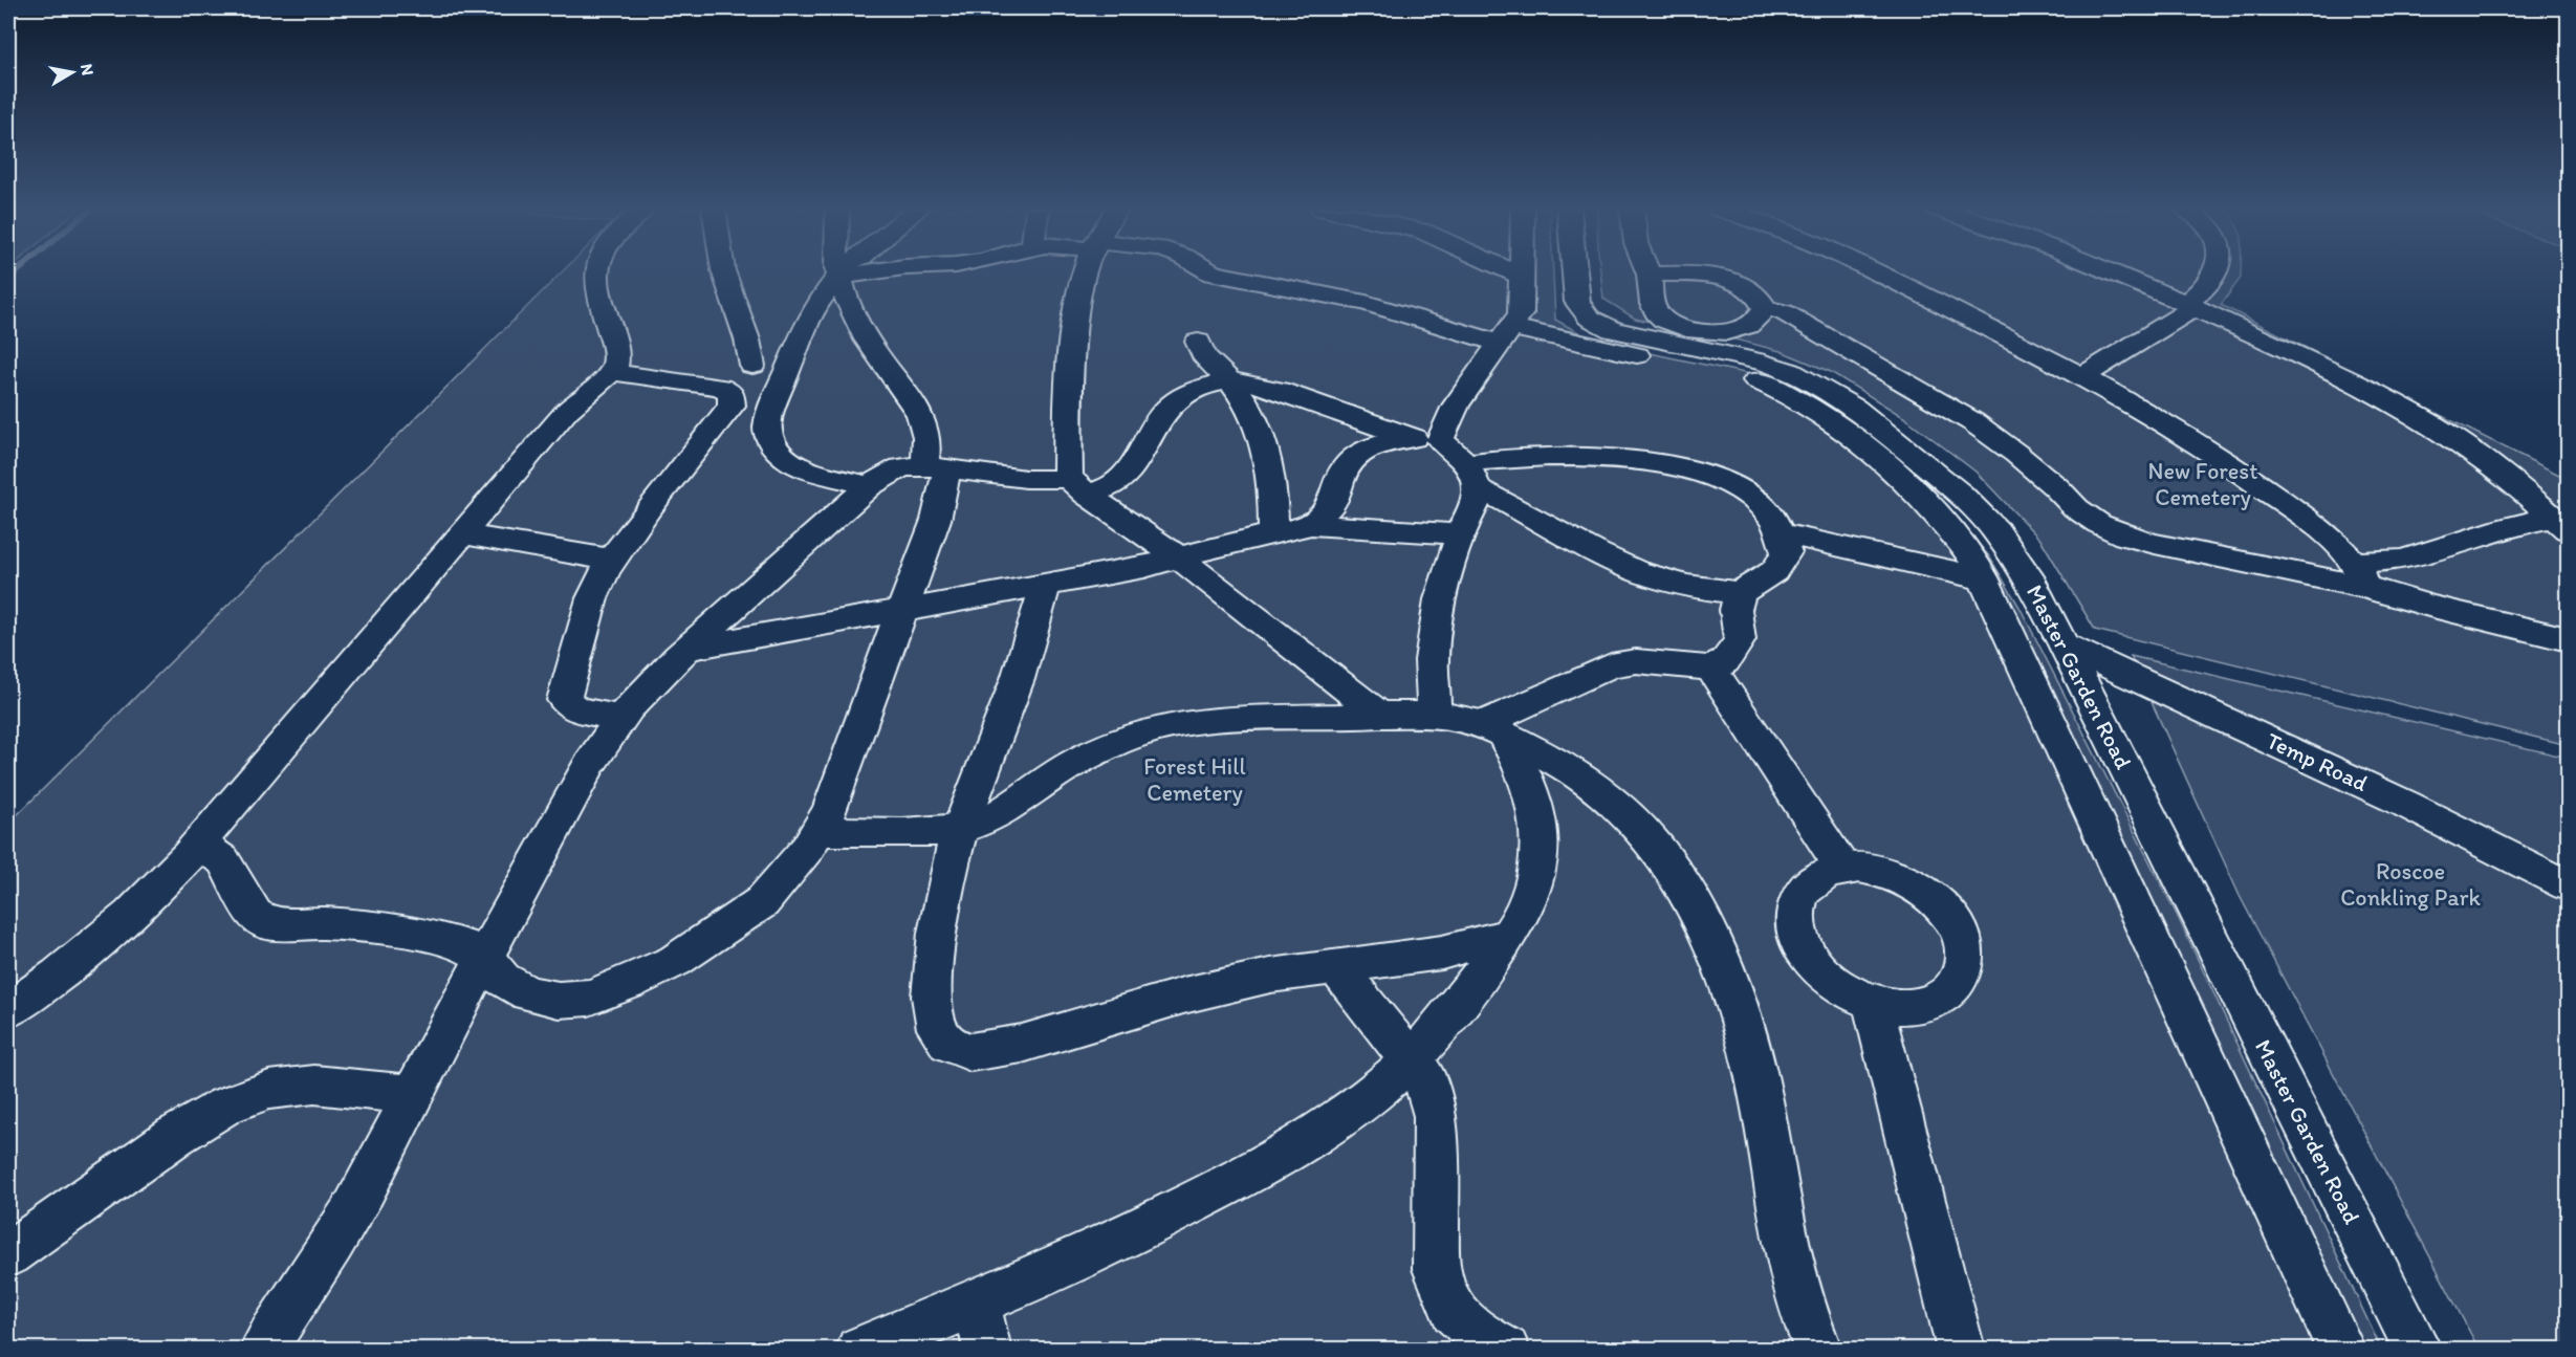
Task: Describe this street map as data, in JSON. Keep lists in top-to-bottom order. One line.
{"streets":{"street":["Master Garden Road","Temp Road"]},"crossings":[["Master Garden Road","Temp Road"]],"parks":["New Forest Cemetery","Forest Hill Cemetery","Roscoe Conkling Park"],"north":"right"}
